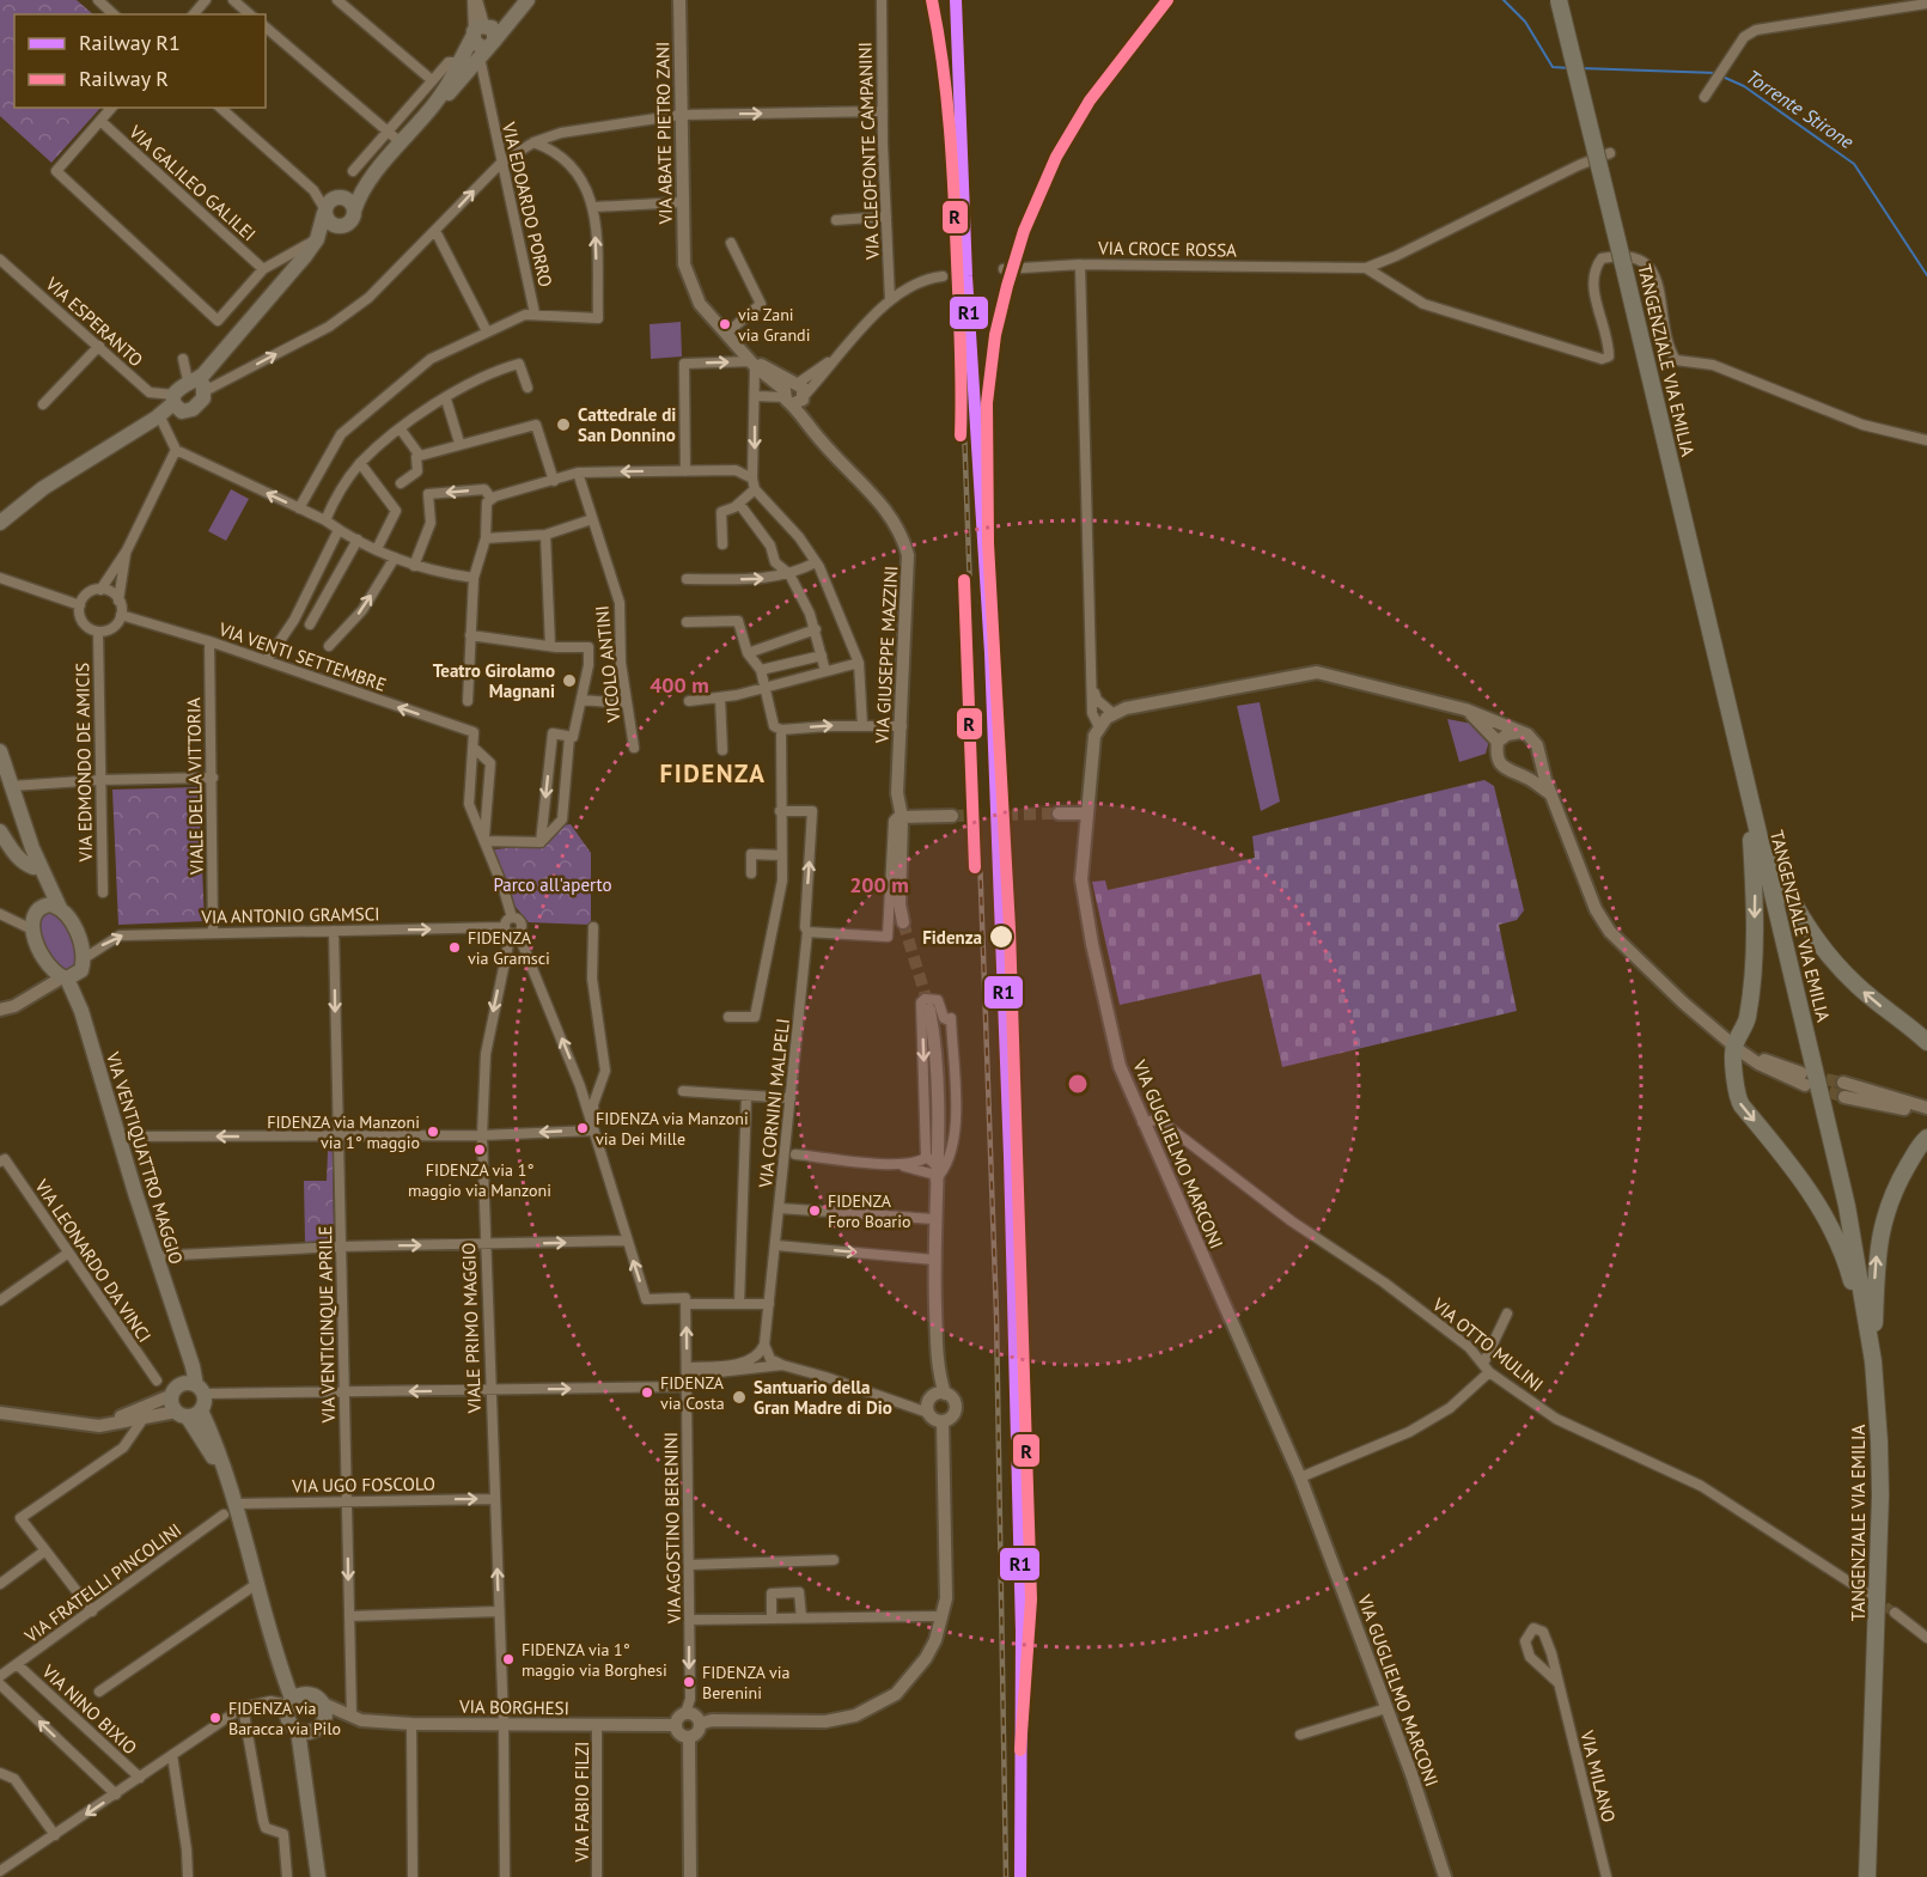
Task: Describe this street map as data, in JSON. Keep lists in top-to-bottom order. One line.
{"streets":{"main road":["TANGENZIALE VIA EMILIA","VIA VENTIQUATTRO MAGGIO"],"street":["VIA ABATE PIETRO ZANI","VIA CLEOFONTE CAMPANINI","VIA GALILEO GALILEI","VIA EDOARDO PORRO","VIA CROCE ROSSA","VIA ESPERANTO","VIA GIUSEPPE MAZZINI","VIA VENTI SETTEMBRE","VICOLO ANTINI","VIA EDMONDO DE AMICIS","VIALE DELLA VITTORIA","VIA ANTONIO GRAMSCI","VIA CORNINI MALPELI","VIA GUGLIELMO MARCONI","VIA LEONARDO DA VINCI","VIA VENTICINQUE APRILE","VIALE PRIMO MAGGIO","VIA OTTO MULINI","VIA UGO FOSCOLO","VIA AGOSTINO BERENINI","VIA FRATELLI PINCOLINI","VIA BORGHESI","VIA NINO BIXIO","VIA MILANO","VIA FABIO FILZI"]},"crossings":[["VIA CROCE ROSSA","VIA GUGLIELMO MARCONI"],["VIA VENTI SETTEMBRE","VIA EDMONDO DE AMICIS"],["VIA VENTI SETTEMBRE","VIALE DELLA VITTORIA"],["VIALE DELLA VITTORIA","VIA ANTONIO GRAMSCI"],["VIA ANTONIO GRAMSCI","VIA VENTIQUATTRO MAGGIO"],["VIA ANTONIO GRAMSCI","VIA VENTICINQUE APRILE"],["VIA ANTONIO GRAMSCI","VIALE PRIMO MAGGIO"],["VIA GUGLIELMO MARCONI","VIA OTTO MULINI"],["VIA VENTIQUATTRO MAGGIO","VIA UGO FOSCOLO"],["VIA VENTIQUATTRO MAGGIO","VIA FRATELLI PINCOLINI"],["VIA VENTIQUATTRO MAGGIO","VIA BORGHESI"],["VIA VENTICINQUE APRILE","VIA UGO FOSCOLO"],["VIA VENTICINQUE APRILE","VIA BORGHESI"],["VIALE PRIMO MAGGIO","VIA UGO FOSCOLO"],["VIALE PRIMO MAGGIO","VIA BORGHESI"],["VIA UGO FOSCOLO","VIA FRATELLI PINCOLINI"],["VIA AGOSTINO BERENINI","VIA BORGHESI"],["VIA FRATELLI PINCOLINI","VIA NINO BIXIO"],["VIA BORGHESI","VIA FABIO FILZI"]],"one_way":["VIA VENTI SETTEMBRE","VIA ANTONIO GRAMSCI","VIA VENTICINQUE APRILE","VIA UGO FOSCOLO"],"districts":["FIDENZA"],"water":["Torrente Stirone"],"parks":["Parco all'aperto"],"places":["via Zani via Grandi","Cattedrale di San Donnino","Teatro Girolamo Magnani","Fidenza","FIDENZA via Gramsci","FIDENZA via Manzoni via Dei Mille","FIDENZA via Manzoni via 1° maggio","FIDENZA via 1° maggio via Manzoni","FIDENZA Foro Boario","FIDENZA via Costa","Santuario della Gran Madre di Dio","FIDENZA via 1° maggio via Borghesi","FIDENZA via Berenini","FIDENZA via Baracca via Pilo"],"lines":["rail line R1","rail line R"],"legend":["Railway R1","Railway R"],"rings":["400 m","200 m"]}
